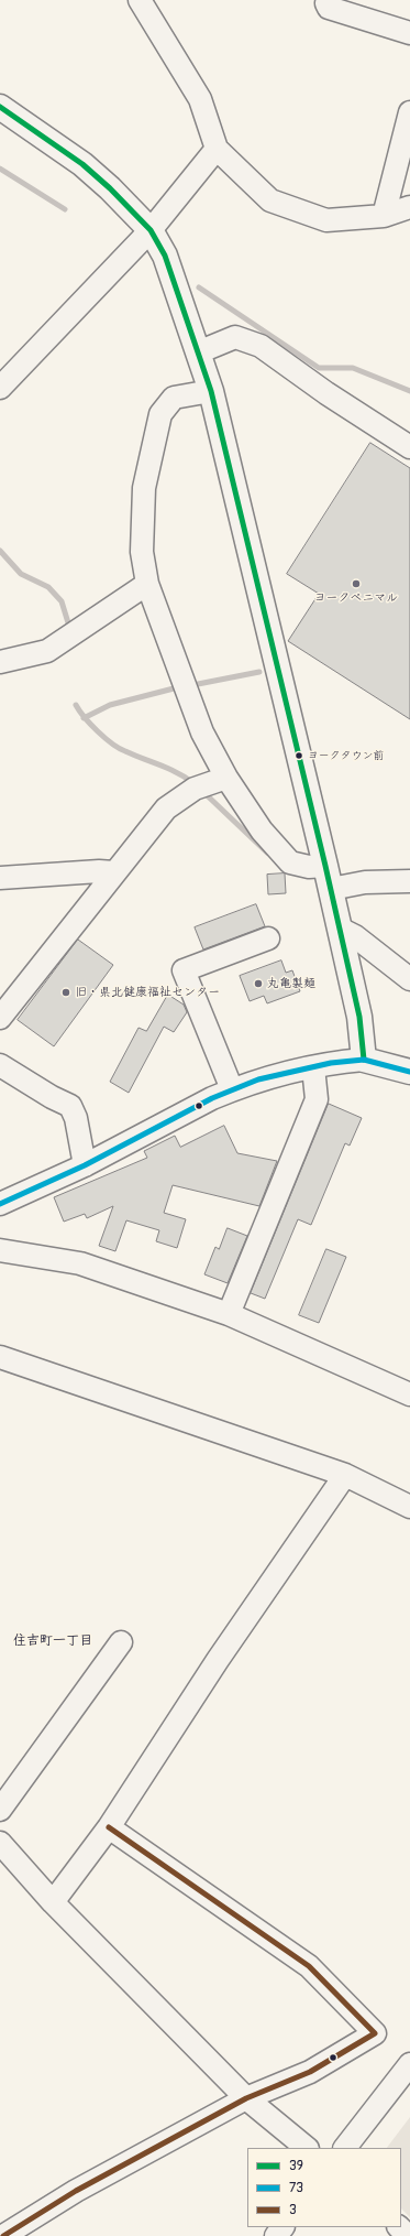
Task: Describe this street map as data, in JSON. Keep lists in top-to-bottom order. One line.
{"districts":["住吉町一丁目"],"places":["ヨークベニマル","ヨークタウン前","丸亀製麺","旧・県北健康福祉センター"],"lines":["transit line 39","transit line 73","transit line 3"],"legend":["39","73","3"]}
